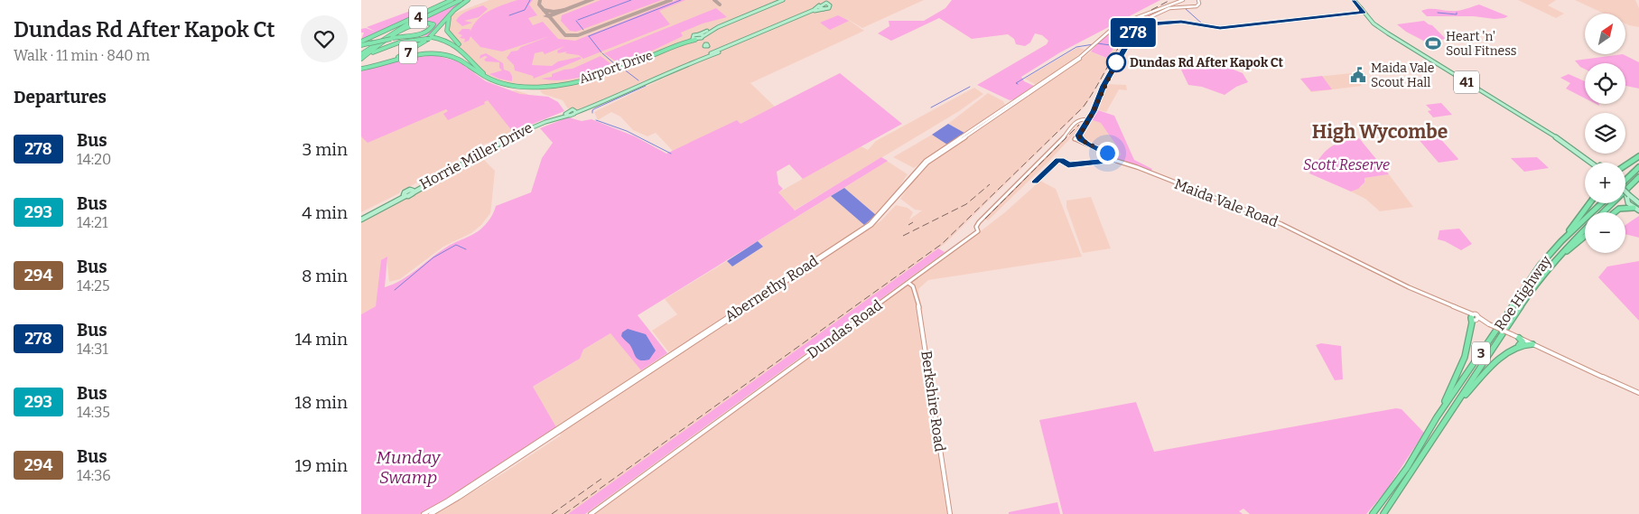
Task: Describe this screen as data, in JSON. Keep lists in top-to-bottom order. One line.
{"streets":{"highway":["4","7","Airport Drive","Roe Highway","3"],"main road":["41","Horrie Miller Drive","Maida Vale Road","Abernethy Road","Dundas Road","Berkshire Road"]},"crossings":[["Dundas Road","Berkshire Road"]],"districts":["High Wycombe"],"parks":["Scott Reserve","Munday Swamp"],"places":{"sports":["Heart 'n' Soul Fitness"],"other":["Dundas Rd After Kapok Ct"],"public building":["Maida Vale Scout Hall"]},"lines":["bus line 278"],"north":"top right","page":{"heading":[["Dundas Rd After Kapok Ct","Walk · 11 min · 840 m"],"Departures"],"on_map":"278","map_buttons":["+","−"],"list":[{"mark":"278","name":"Bus","note":"14:20","value":"3 min"},{"mark":"293","name":"Bus","note":"14:21","value":"4 min"},{"mark":"294","name":"Bus","note":"14:25","value":"8 min"},{"mark":"278","name":"Bus","note":"14:31","value":"14 min"},{"mark":"293","name":"Bus","note":"14:35","value":"18 min"},{"mark":"294","name":"Bus","note":"14:36","value":"19 min"}]}}
